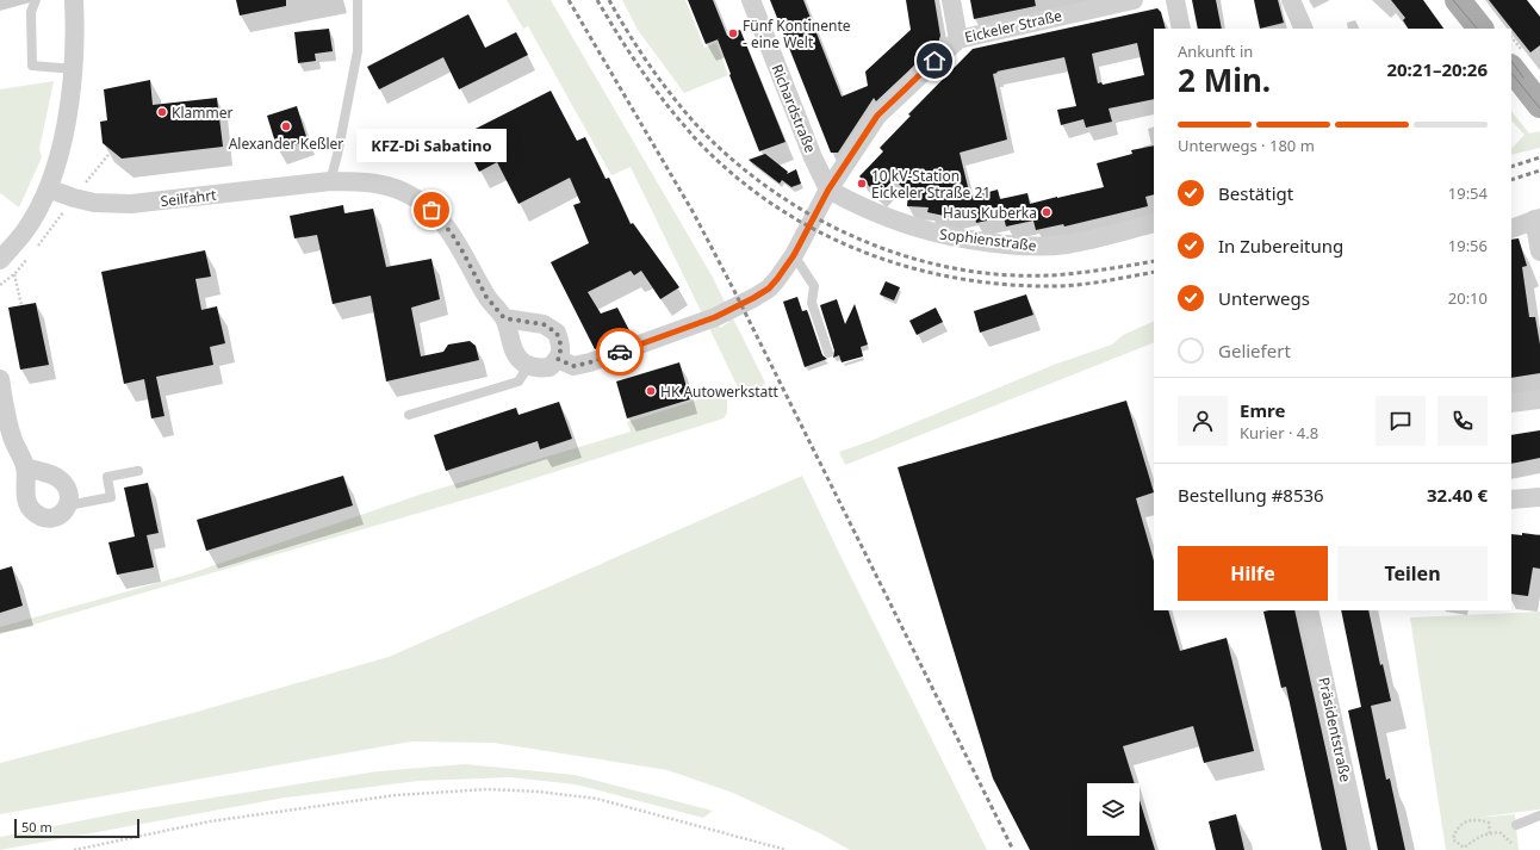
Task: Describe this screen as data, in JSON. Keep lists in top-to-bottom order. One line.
{"streets":{"street":["Eickeler Straße","Richardstraße","Seilfahrt","Sophienstraße","Präsidentstraße"]},"crossings":[["Eickeler Straße","Richardstraße"],["Eickeler Straße","Sophienstraße"],["Richardstraße","Sophienstraße"]],"places":["Fünf Kontinente - eine Welt","Klammer","Alexander Keßler","10 kV-Station Eickeler Straße 21","KFZ-Di Sabatino","Haus Kuberka","HK Autowerkstatt"],"scale_bar":"50 m","page":{"heading":["2 Min.","Ankunft in","20:21–20:26"],"panel":["Emre","Kurier · 4.8","Bestellung #8536","32.40 €"],"bar":"Unterwegs · 180 m","bubble":"KFZ-Di Sabatino","list":[["Bestätigt","19:54"],["In Zubereitung","19:56"],["Unterwegs","20:10"],"Geliefert"],"buttons":["Hilfe","Teilen"],"scale":"50 m"}}
